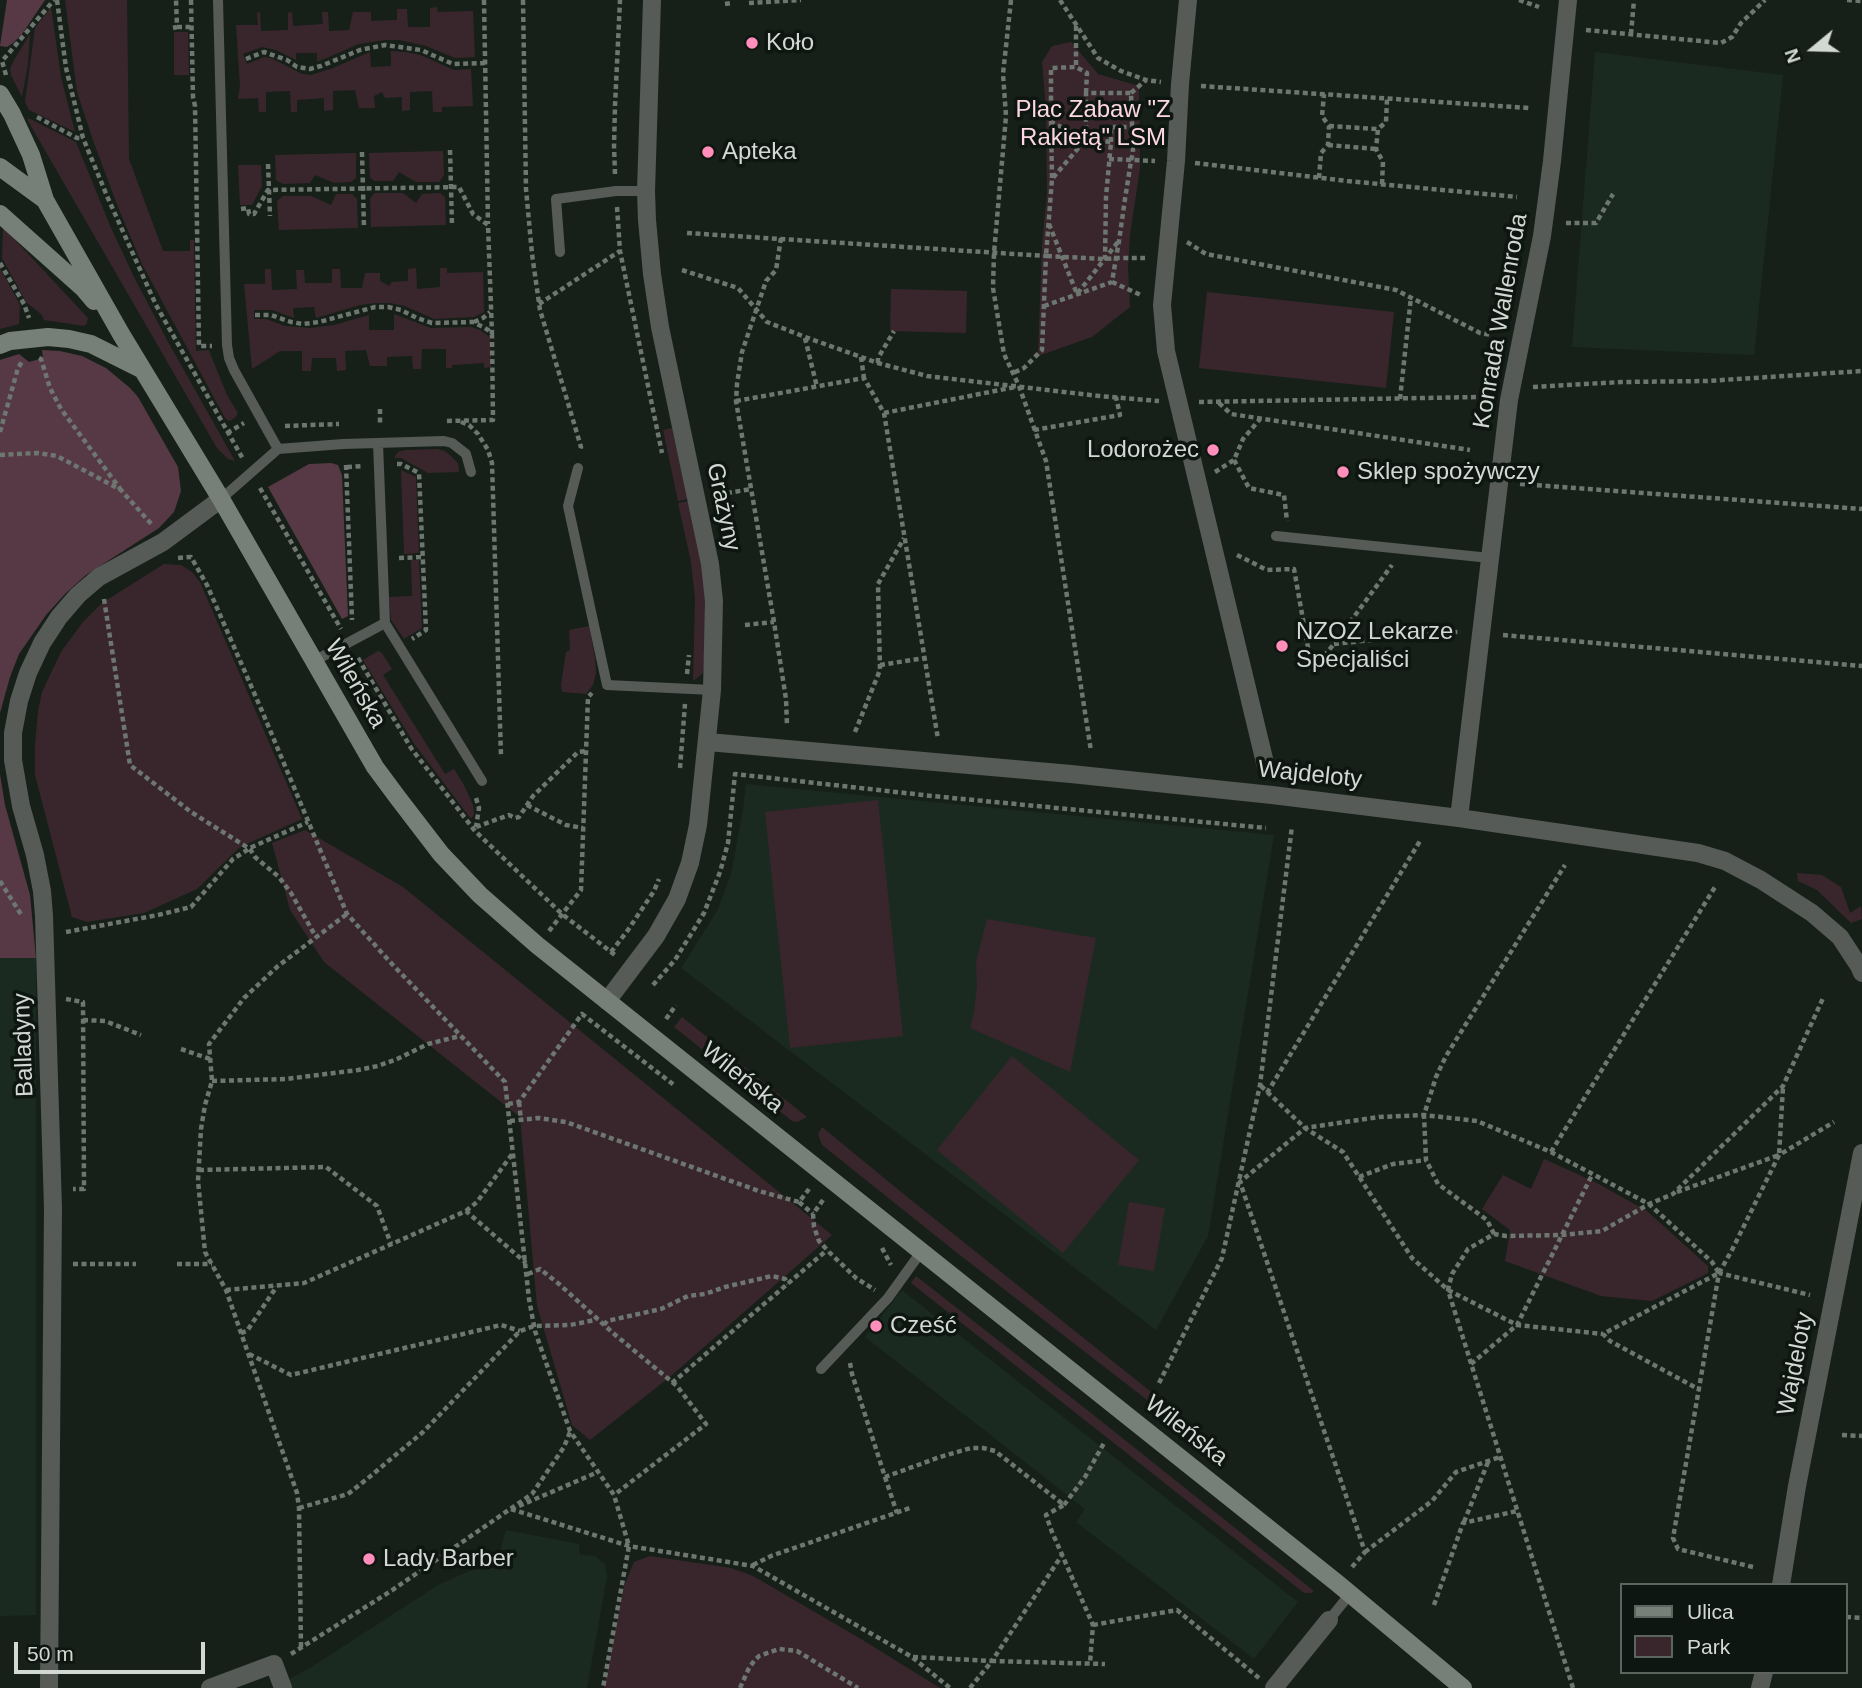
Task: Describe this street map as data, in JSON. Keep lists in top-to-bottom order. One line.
{"streets":{"street":["Konrada Wallenroda","Grażyny","Wileńska","Wajdeloty","Balladyny"]},"crossings":[["Konrada Wallenroda","Wajdeloty"],["Grażyny","Wileńska"],["Grażyny","Wajdeloty"],["Wileńska","Balladyny"]],"parks":["Plac Zabaw \"Z Rakietą\" LSM"],"places":["Koło","Apteka","Lodorożec","Sklep spożywczy","NZOZ Lekarze Specjaliści","Cześć","Lady Barber"],"legend":["Ulica","Park"],"scale_bar":"50 m","north":"left"}
